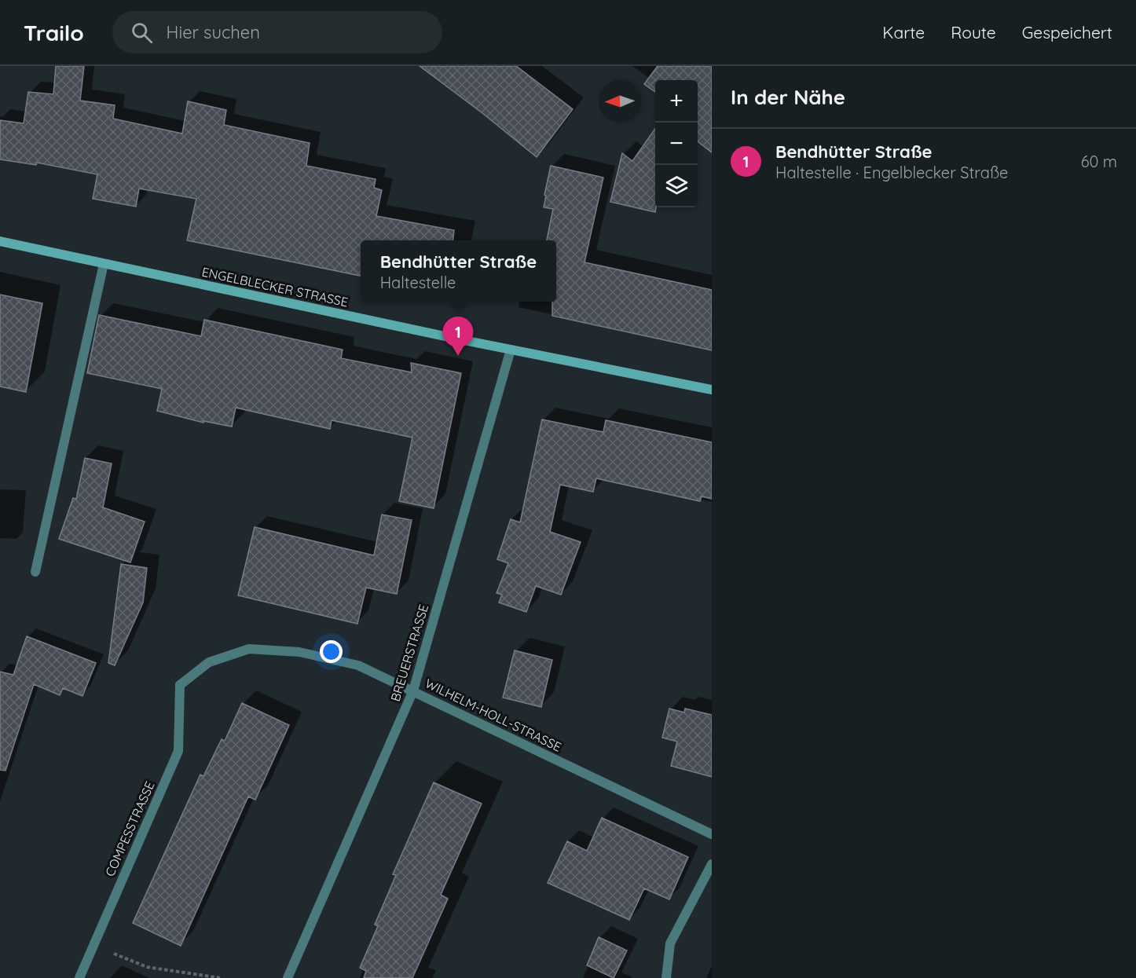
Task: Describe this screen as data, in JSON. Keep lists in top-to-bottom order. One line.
{"streets":{"street":["ENGELBLECKER STRASSE","BREUERSTRASSE","WILHELM-HOLL-STRASSE","COMPESSTRASSE"]},"crossings":[["ENGELBLECKER STRASSE","BREUERSTRASSE"],["BREUERSTRASSE","WILHELM-HOLL-STRASSE"],["WILHELM-HOLL-STRASSE","COMPESSTRASSE"]],"north":"left","page":{"header":"Trailo","search":"Hier suchen","nav":["Karte","Route","Gespeichert"],"heading":"In der Nähe","map_buttons":["+","−"],"list":[{"mark":"1","name":"Bendhütter Straße","note":"Haltestelle · Engelblecker Straße","value":"60 m"}],"popup":["Bendhütter Straße","Haltestelle"],"pins":"1"}}
